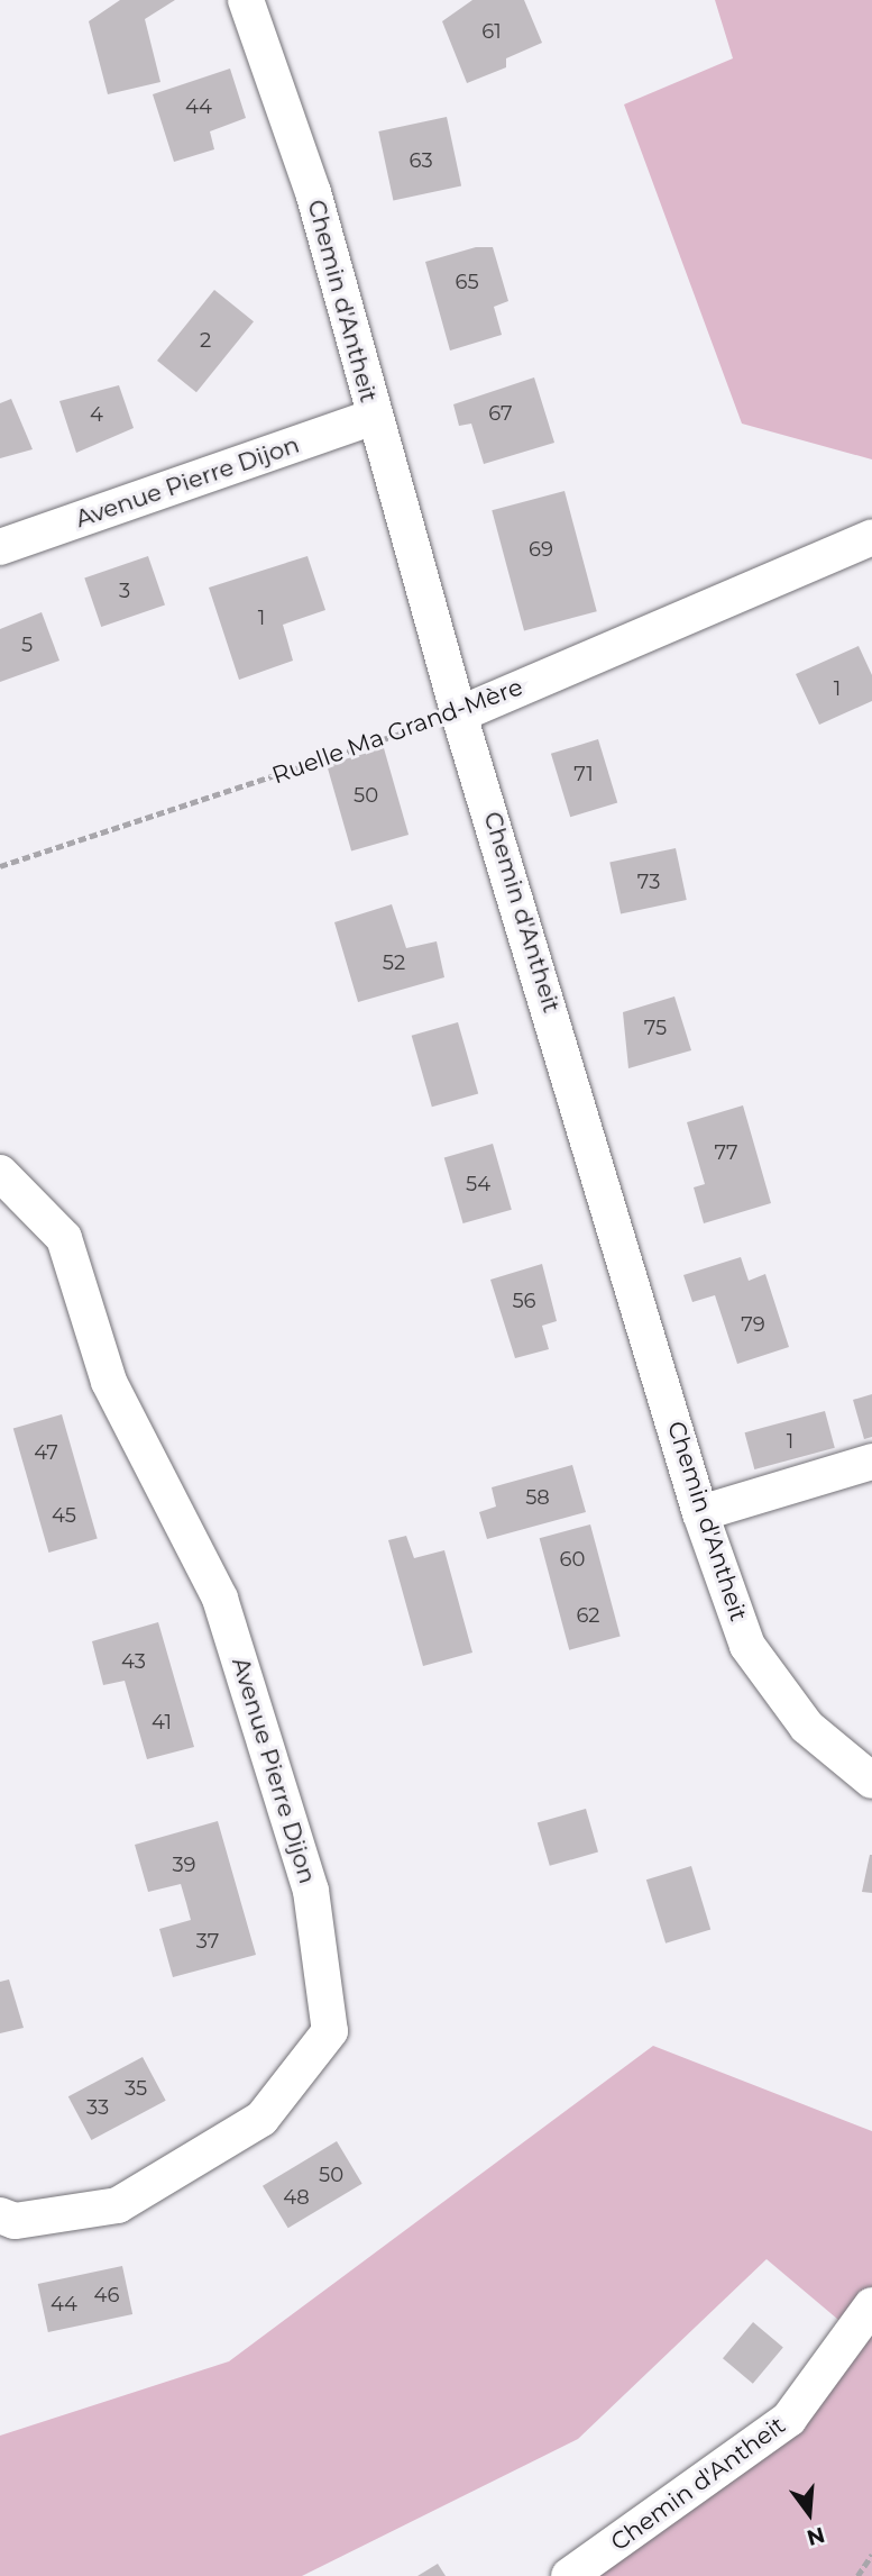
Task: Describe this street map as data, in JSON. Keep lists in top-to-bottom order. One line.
{"streets":{"street":["Chemin d'Antheit","Avenue Pierre Dijon","Ruelle Ma Grand-Mère"]},"crossings":[["Chemin d'Antheit","Avenue Pierre Dijon"],["Chemin d'Antheit","Ruelle Ma Grand-Mère"]],"house_numbers":["61","44","63","65","2","67","4","69","3","1","5","1","71","50","73","52","75","77","54","56","79","1","47","58","45","60","62","43","41","39","37","35","33","50","48","46","44"],"north":"bottom"}
